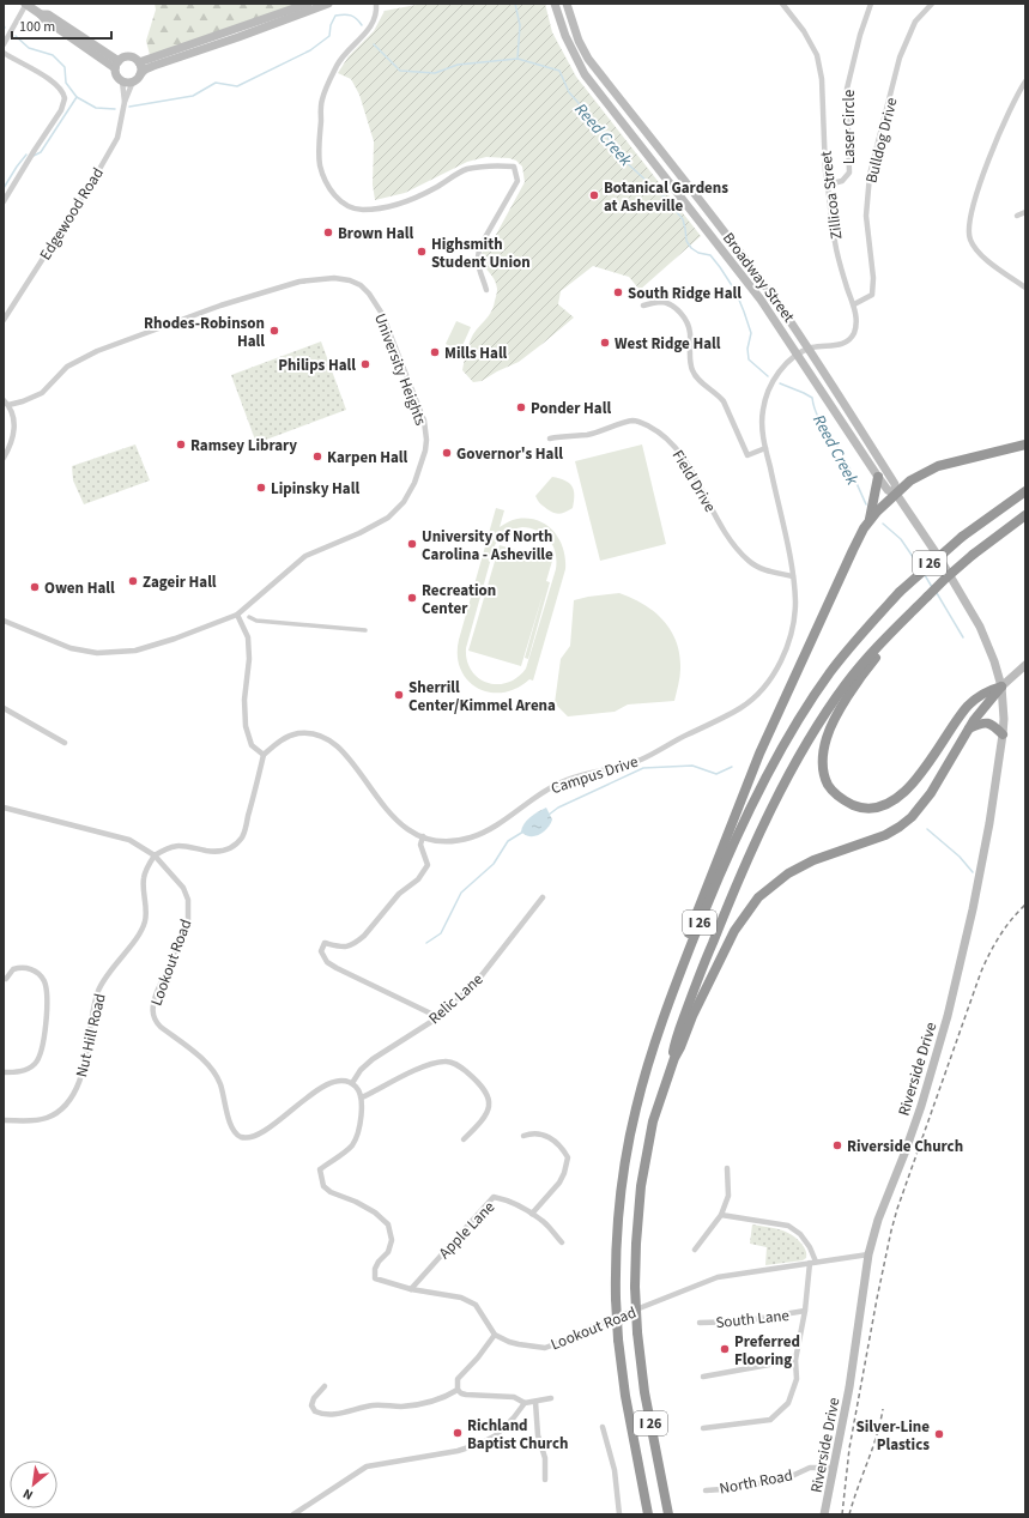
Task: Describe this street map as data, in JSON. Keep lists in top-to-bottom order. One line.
{"streets":{"highway":["I 26"],"main road":["Broadway Street","Riverside Drive"],"street":["Laser Circle","Bulldog Drive","Zillicoa Street","Edgewood Road","University Heights","Field Drive","Campus Drive","Lookout Road","Relic Lane","Nut Hill Road","Apple Lane","South Lane","North Road"]},"crossings":[["Laser Circle","Zillicoa Street"],["Bulldog Drive","Zillicoa Street"],["Zillicoa Street","Broadway Street"],["Zillicoa Street","Campus Drive"],["Broadway Street","Campus Drive"],["Broadway Street","Riverside Drive"],["Field Drive","Campus Drive"],["Lookout Road","Relic Lane"],["Lookout Road","Nut Hill Road"],["Lookout Road","Riverside Drive"],["Riverside Drive","North Road"]],"water":["Reed Creek"],"places":["Botanical Gardens at Asheville","Brown Hall","Highsmith Student Union","South Ridge Hall","Rhodes-Robinson Hall","West Ridge Hall","Mills Hall","Philips Hall","Ponder Hall","Ramsey Library","Governor's Hall","Karpen Hall","Lipinsky Hall","University of North Carolina - Asheville","Zageir Hall","Owen Hall","Recreation Center","Sherrill Center/Kimmel Arena","Riverside Church","Preferred Flooring","Richland Baptist Church","Silver-Line Plastics"],"scale_bar":"100 m","north":"bottom left"}
